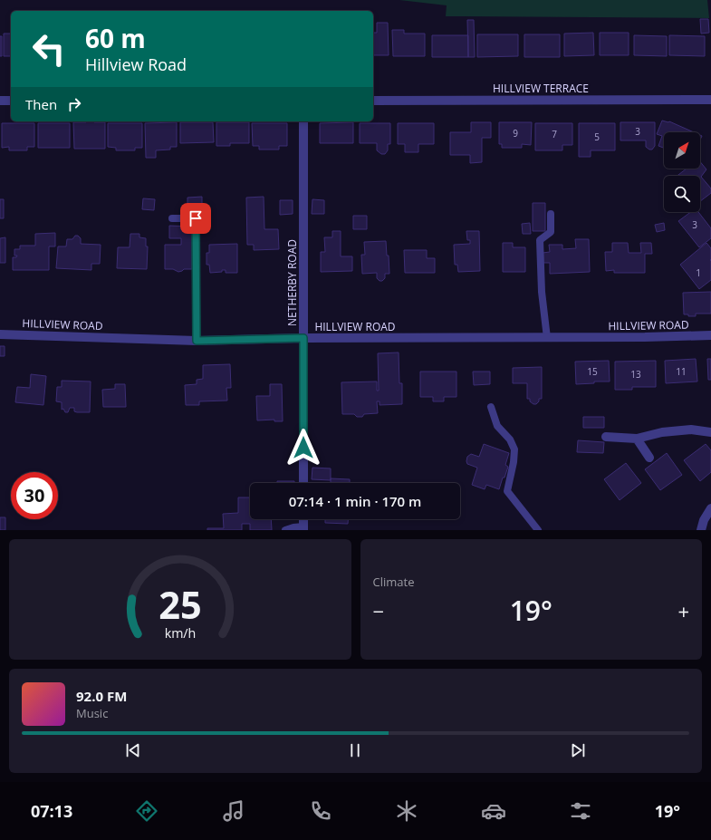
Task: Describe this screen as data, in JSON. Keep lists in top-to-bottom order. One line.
{"streets":{"street":["HILLVIEW TERRACE","NETHERBY ROAD","HILLVIEW ROAD"]},"crossings":[["NETHERBY ROAD","HILLVIEW ROAD"]],"house_numbers":["3","9","7","5","3","1","15","11","13"],"north":"top right","page":{"turn":["60 m","Hillview Road"],"then":"Then","limit":"30","trip":"07:14 · 1 min · 170 m","tile":"Climate","heat":["−","19°","+"],"song":["92.0 FM","Music"],"tabs":["07:13","19°"],"gauge":["25","km/h"]}}
